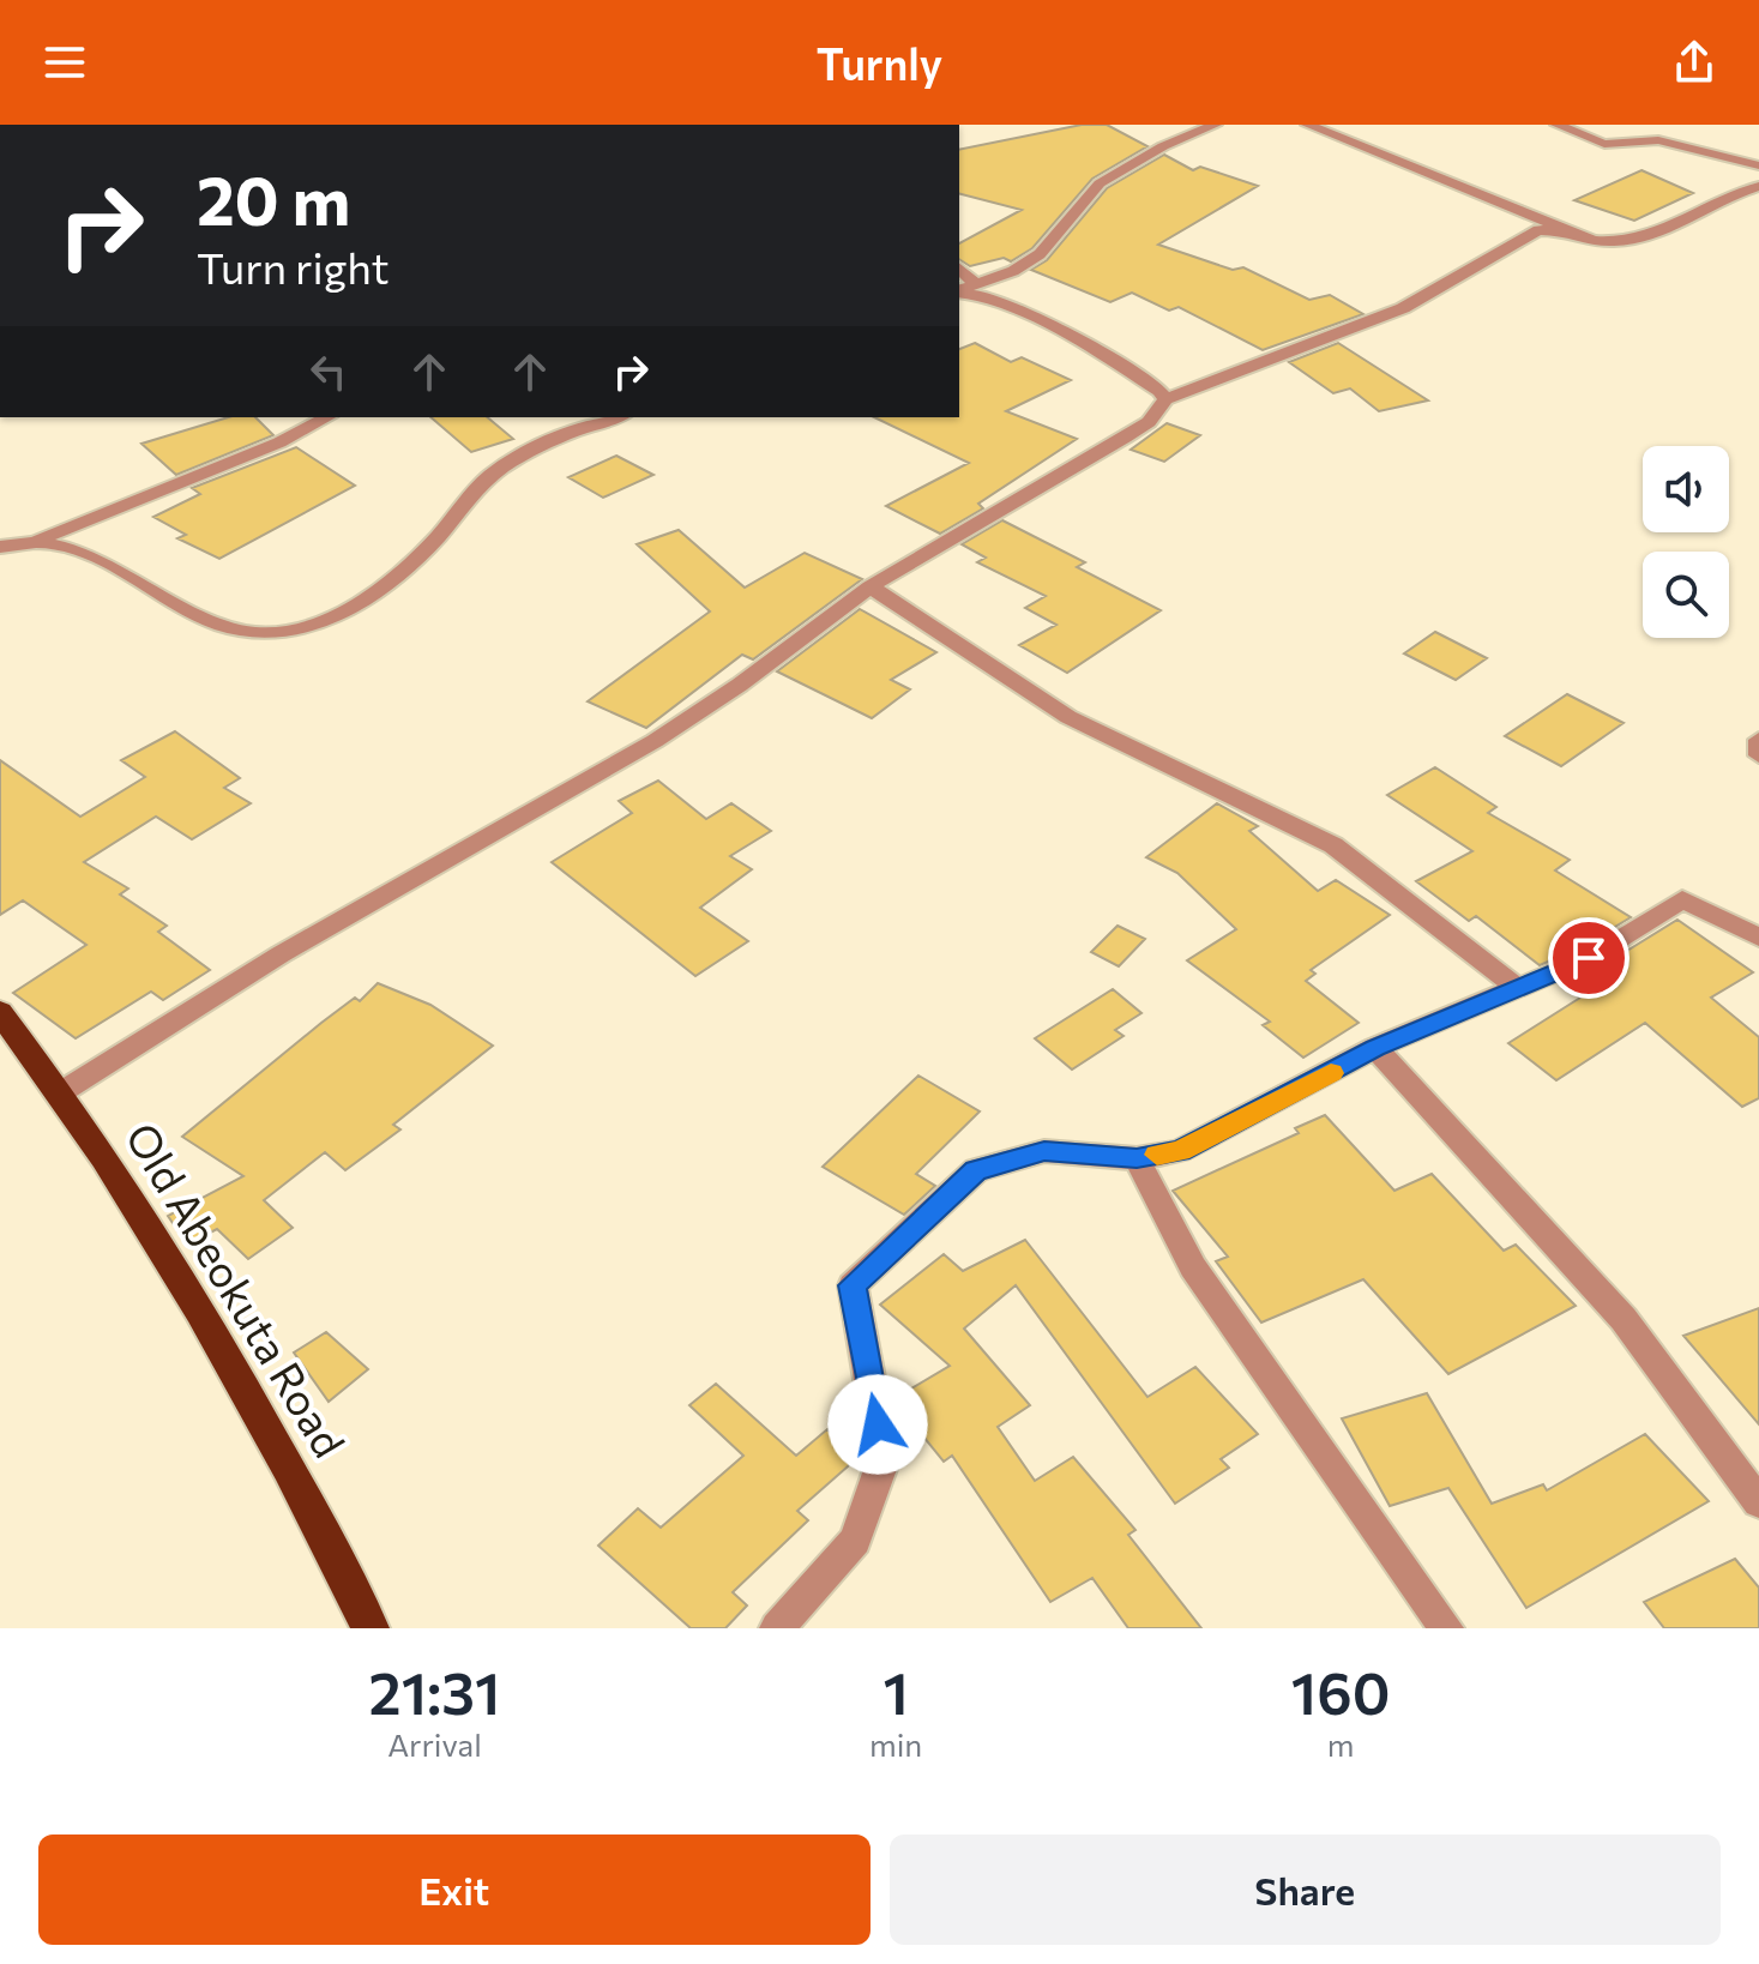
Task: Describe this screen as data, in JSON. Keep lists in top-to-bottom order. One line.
{"streets":{"highway":["Old Abeokuta Road"]},"page":{"header":"Turnly","turn":["20 m","Turn right"],"eta":["21:31","Arrival","1","min","160","m"],"buttons":["Exit","Share"]}}
